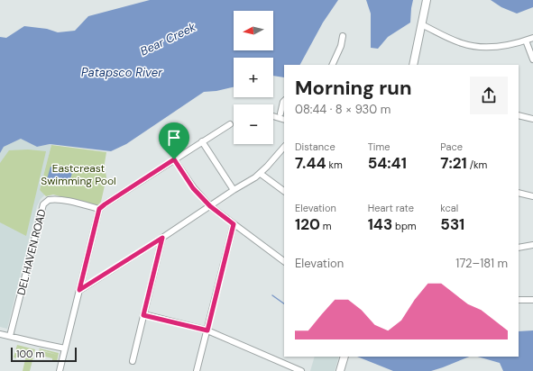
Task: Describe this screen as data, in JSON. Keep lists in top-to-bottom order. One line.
{"streets":{"street":["DEL HAVEN ROAD"]},"water":["Bear Creek","Patapsco River"],"parks":["Eastcreast Swimming Pool"],"scale_bar":"100 m","north":"left","page":{"map_buttons":["+","−"],"heading":["Morning run","08:44 · 8 × 930 m"],"stats":[["Distance","7.44 km"],["Time","54:41"],["Pace","7:21 /km"],["Elevation","120 m"],["Heart rate","143 bpm"],["kcal","531"]],"chart":["Elevation","172–181 m"],"scale":"100 m"}}
